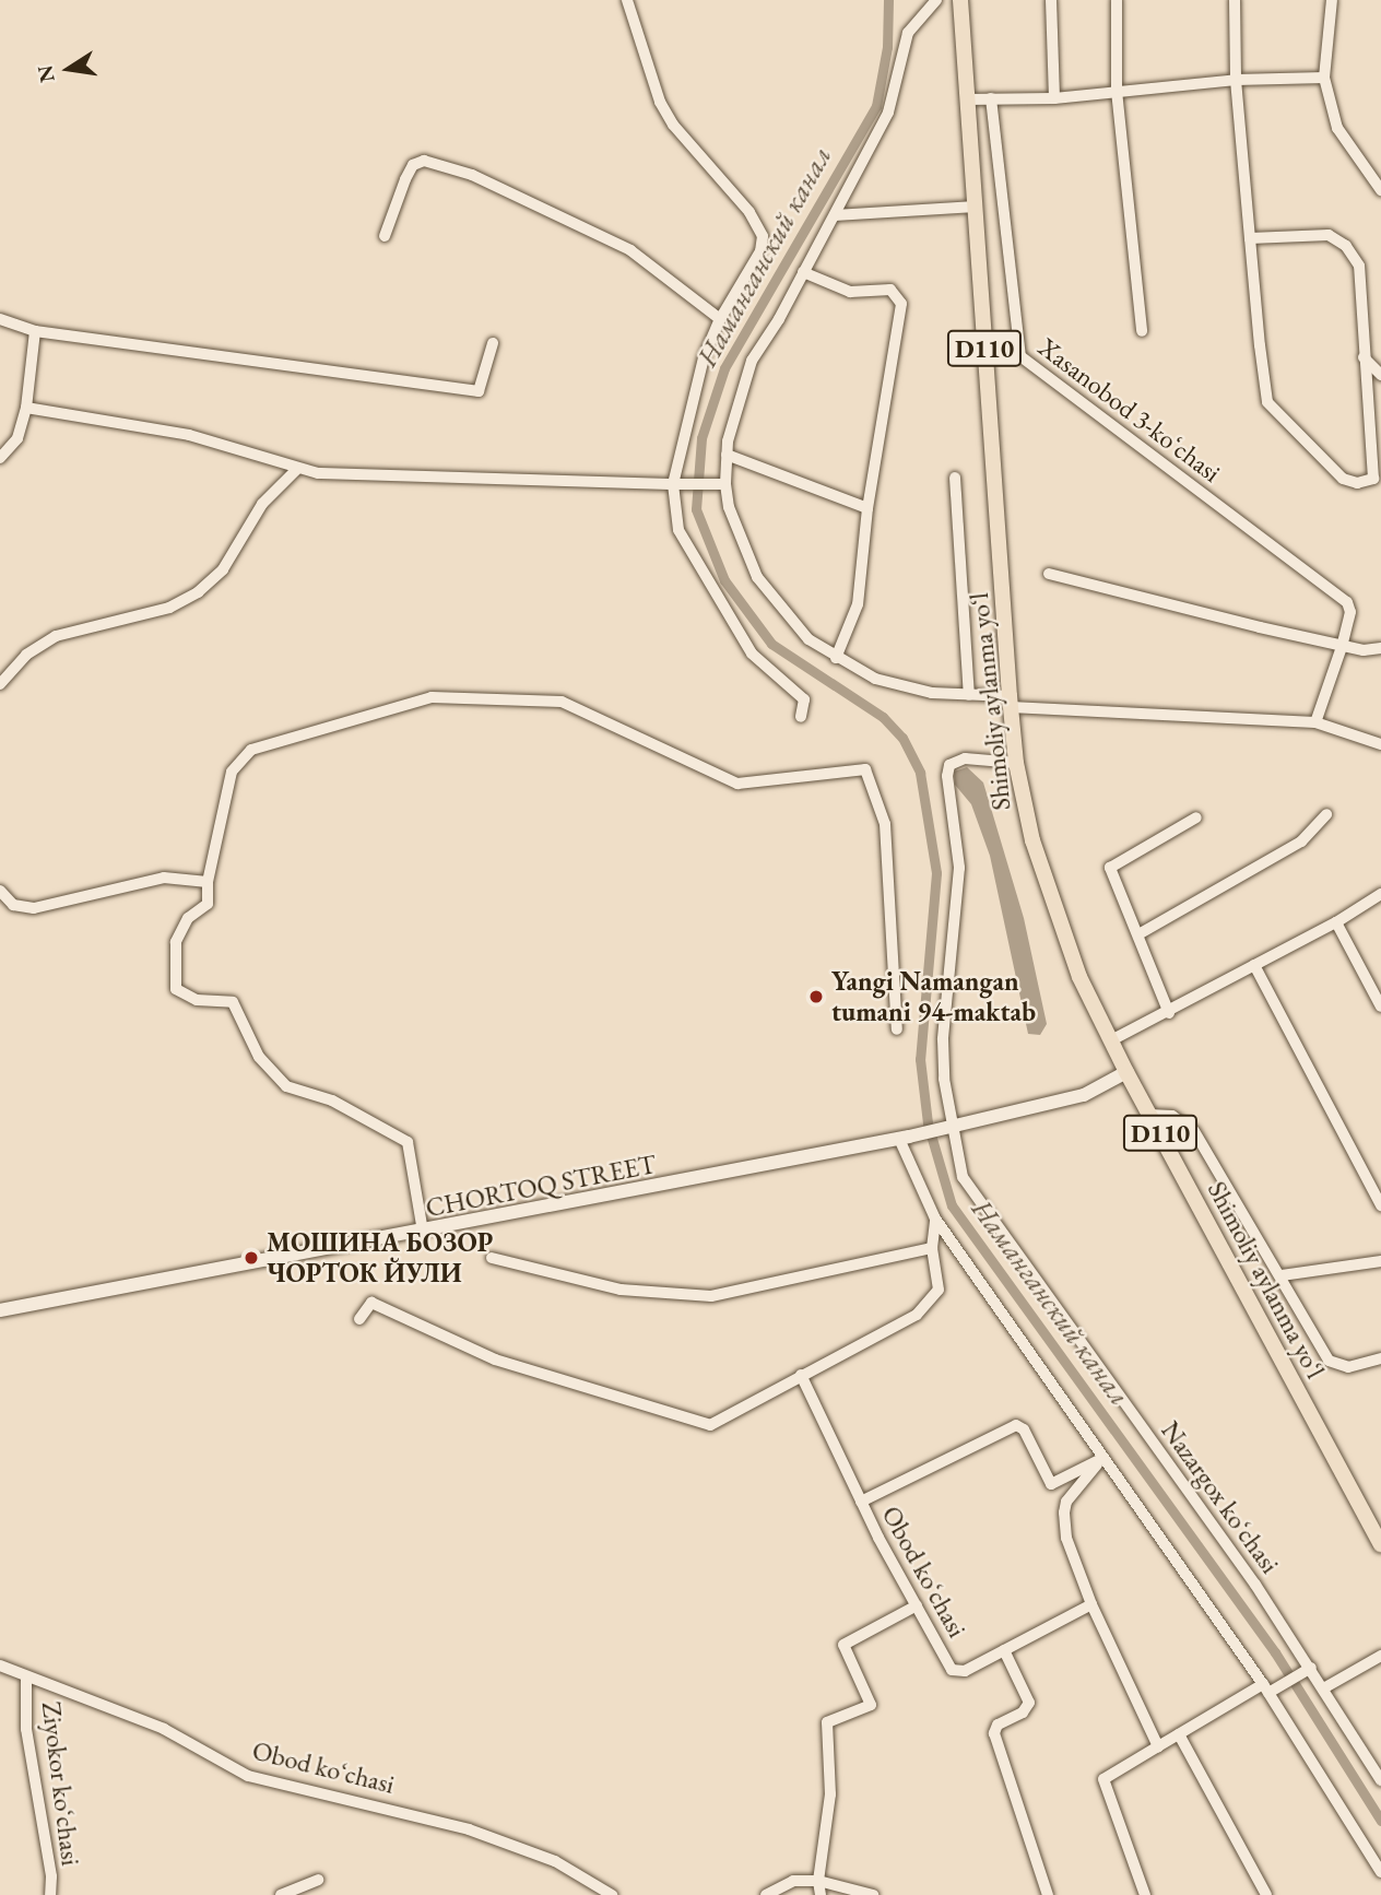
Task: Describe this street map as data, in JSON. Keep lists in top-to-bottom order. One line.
{"streets":{"main road":["D110","Shimoliy aylanma yoʻl","CHORTOQ STREET"],"street":["Xasanobod 3-koʻchasi","Nazargox koʻchasi","Obod koʻchasi","Ziyokor koʻchasi"]},"crossings":[["Shimoliy aylanma yoʻl","CHORTOQ STREET"],["Shimoliy aylanma yoʻl","Nazargox koʻchasi"],["CHORTOQ STREET","Nazargox koʻchasi"],["Obod koʻchasi","Ziyokor koʻchasi"]],"water":["Наманганский канал"],"places":["Yangi Namangan tumani 94-maktab","МОШИНА БОЗОР ЧОРТОК ЙУЛИ"],"north":"left"}
